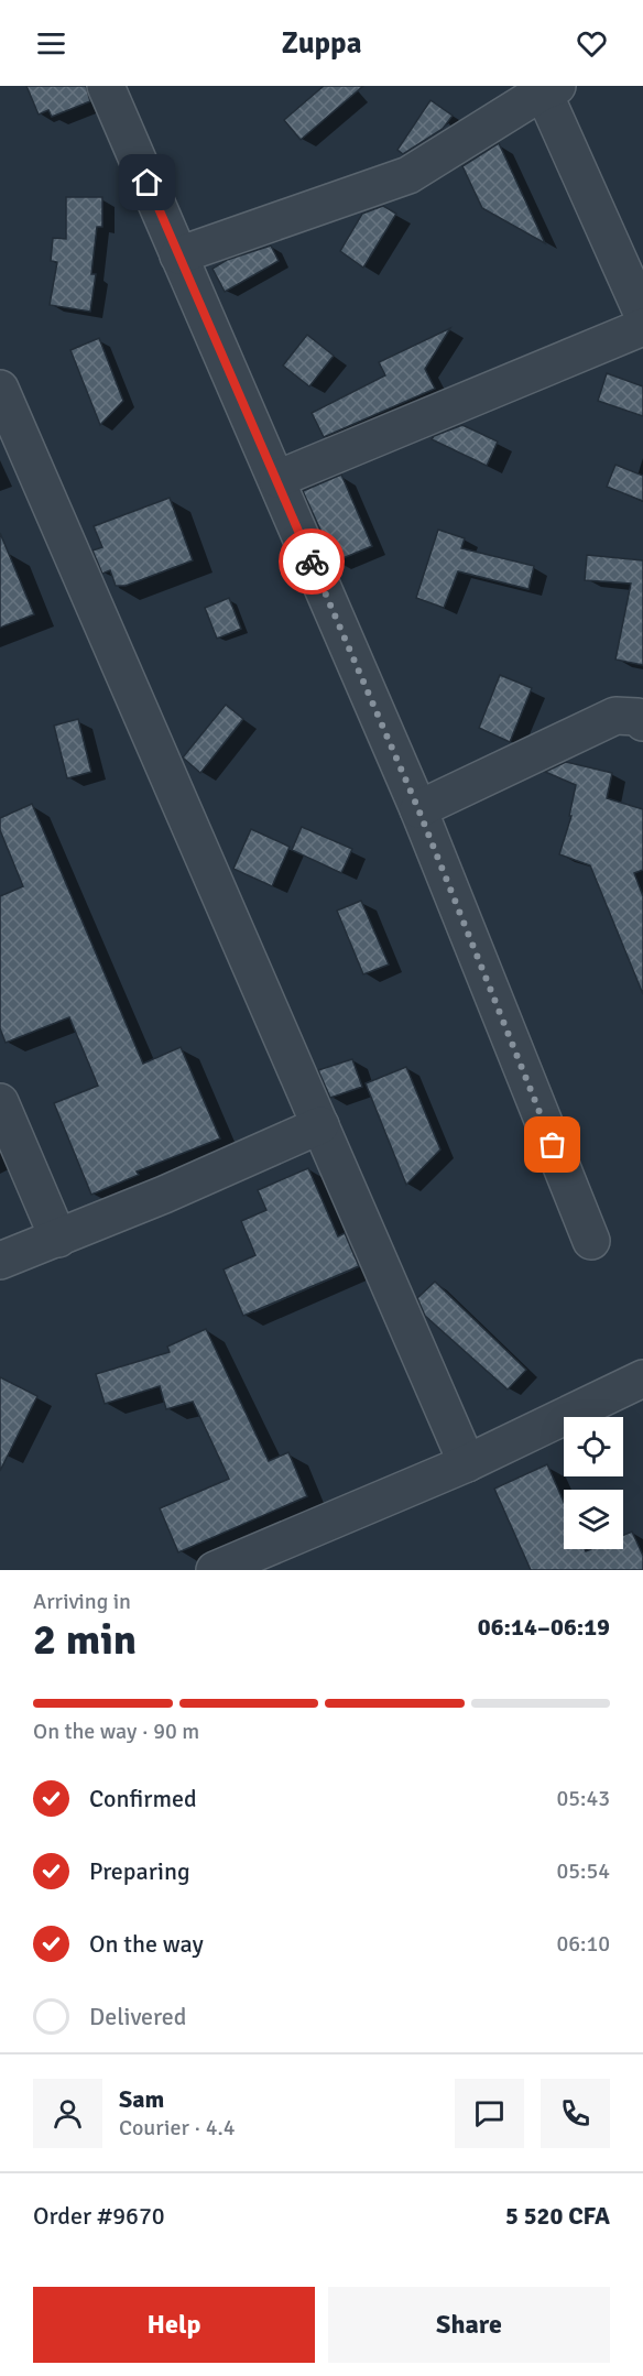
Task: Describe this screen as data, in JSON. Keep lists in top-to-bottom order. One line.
{"page":{"header":"Zuppa","heading":["2 min","Arriving in","06:14–06:19"],"panel":["Sam","Courier · 4.4","Order #9670","5 520 CFA"],"bar":"On the way · 90 m","list":[["Confirmed","05:43"],["Preparing","05:54"],["On the way","06:10"],"Delivered"],"buttons":["Help","Share"]}}
